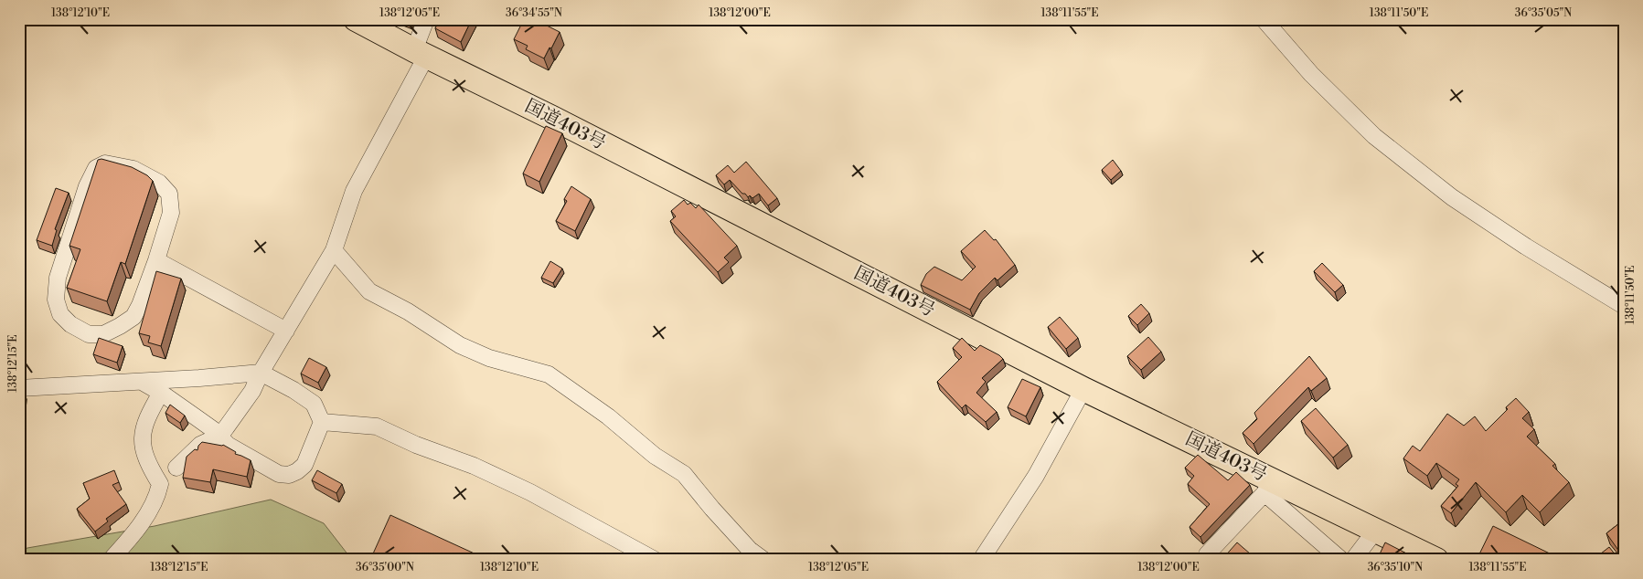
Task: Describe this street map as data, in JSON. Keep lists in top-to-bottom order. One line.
{"streets":{"highway":["国道403号"]},"coordinates":["138°12'10\"E","138°12'05\"E","36°34'55\"N","138°12'00\"E","138°11'55\"E","138°11'50\"E","36°35'05\"N","138°12'15\"E","36°35'00\"N","36°35'10\"N"]}
